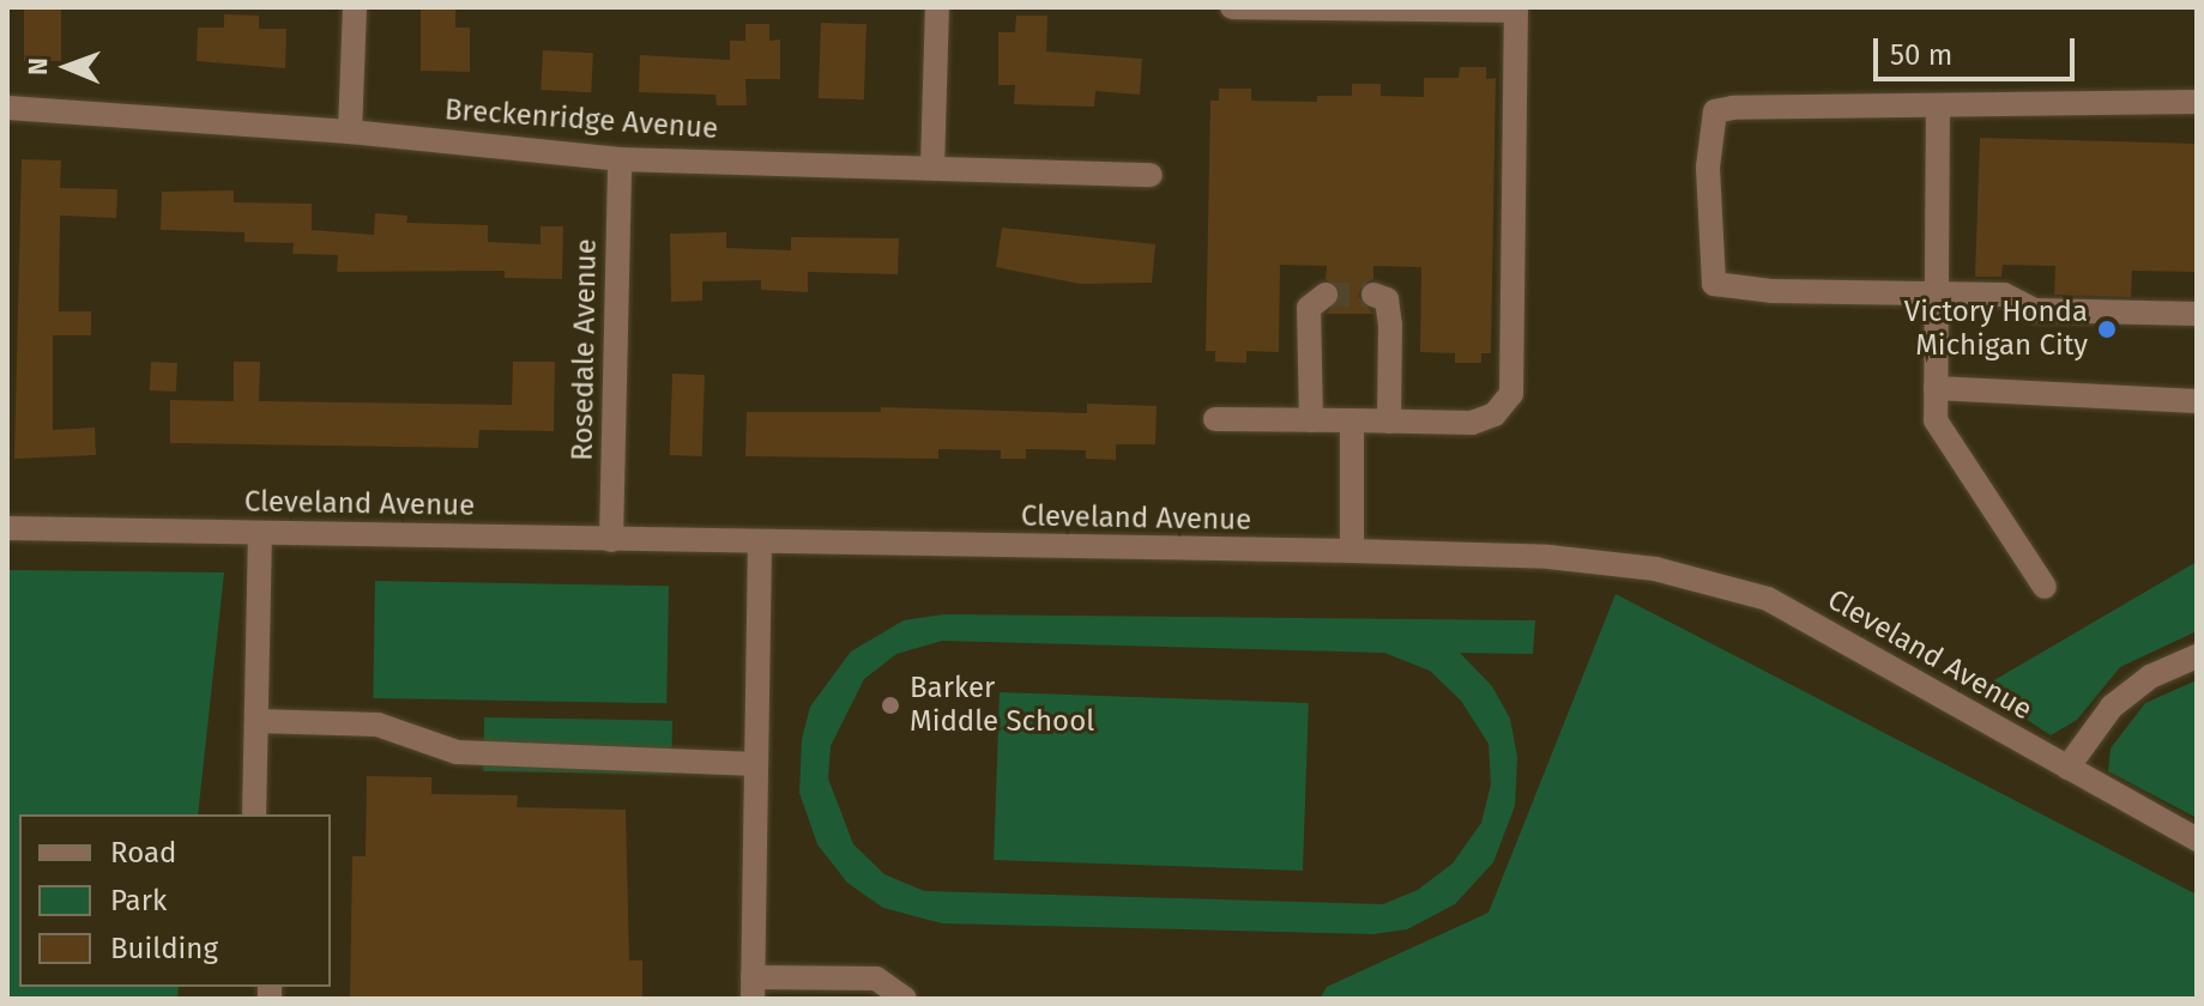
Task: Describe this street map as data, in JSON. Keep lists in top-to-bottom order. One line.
{"streets":{"street":["Breckenridge Avenue","Rosedale Avenue","Cleveland Avenue"]},"crossings":[["Breckenridge Avenue","Rosedale Avenue"],["Rosedale Avenue","Cleveland Avenue"]],"places":["Victory Honda Michigan City","Barker Middle School"],"legend":["Road","Park","Building"],"scale_bar":"50 m","north":"left"}
